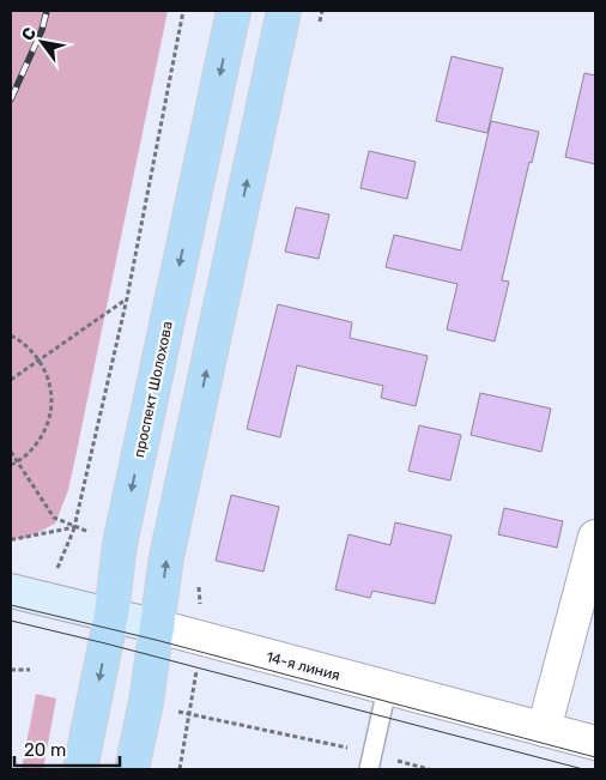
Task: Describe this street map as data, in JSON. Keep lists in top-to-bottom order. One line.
{"streets":{"main road":["проспект Шолохова","14-я линия"]},"crossings":[["проспект Шолохова","14-я линия"]],"scale_bar":"20 m","north":"top left"}
